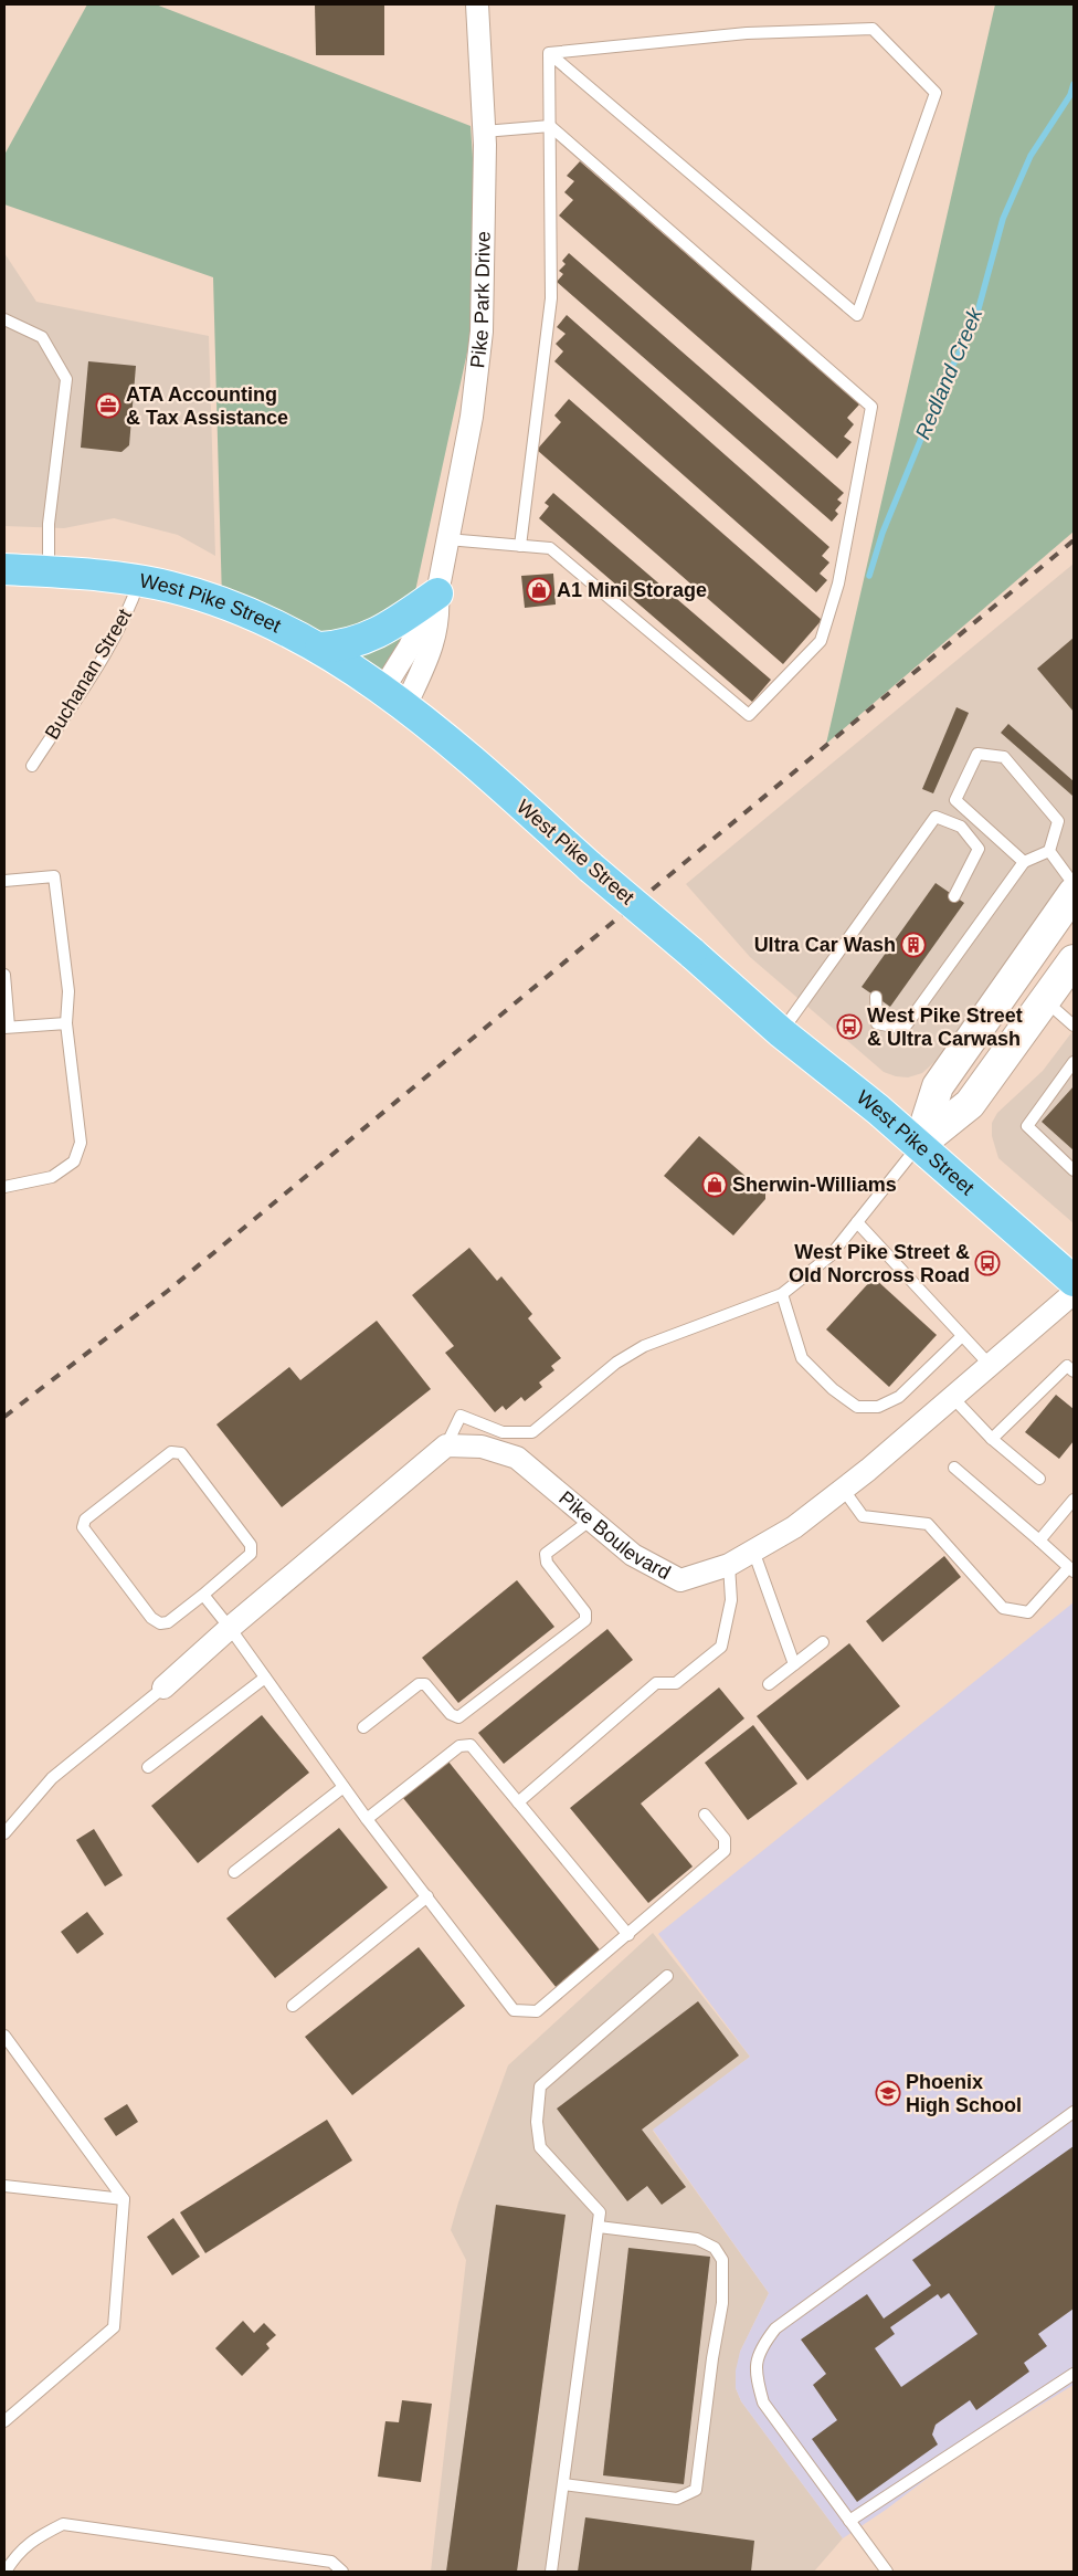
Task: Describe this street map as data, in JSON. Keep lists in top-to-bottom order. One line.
{"streets":{"main road":["West Pike Street"],"street":["Pike Park Drive","Pike Boulevard"],"lane":["Buchanan Street"]},"crossings":[["Pike Park Drive","West Pike Street"],["West Pike Street","Buchanan Street"]],"water":["Redland Creek"],"places":{"office":["ATA Accounting & Tax Assistance"],"shop":["A1 Mini Storage","Sherwin-Williams"],"building":["Ultra Car Wash"],"bus stop":["West Pike Street & Ultra Carwash","West Pike Street & Old Norcross Road"],"school or university":["Phoenix High School"]}}
